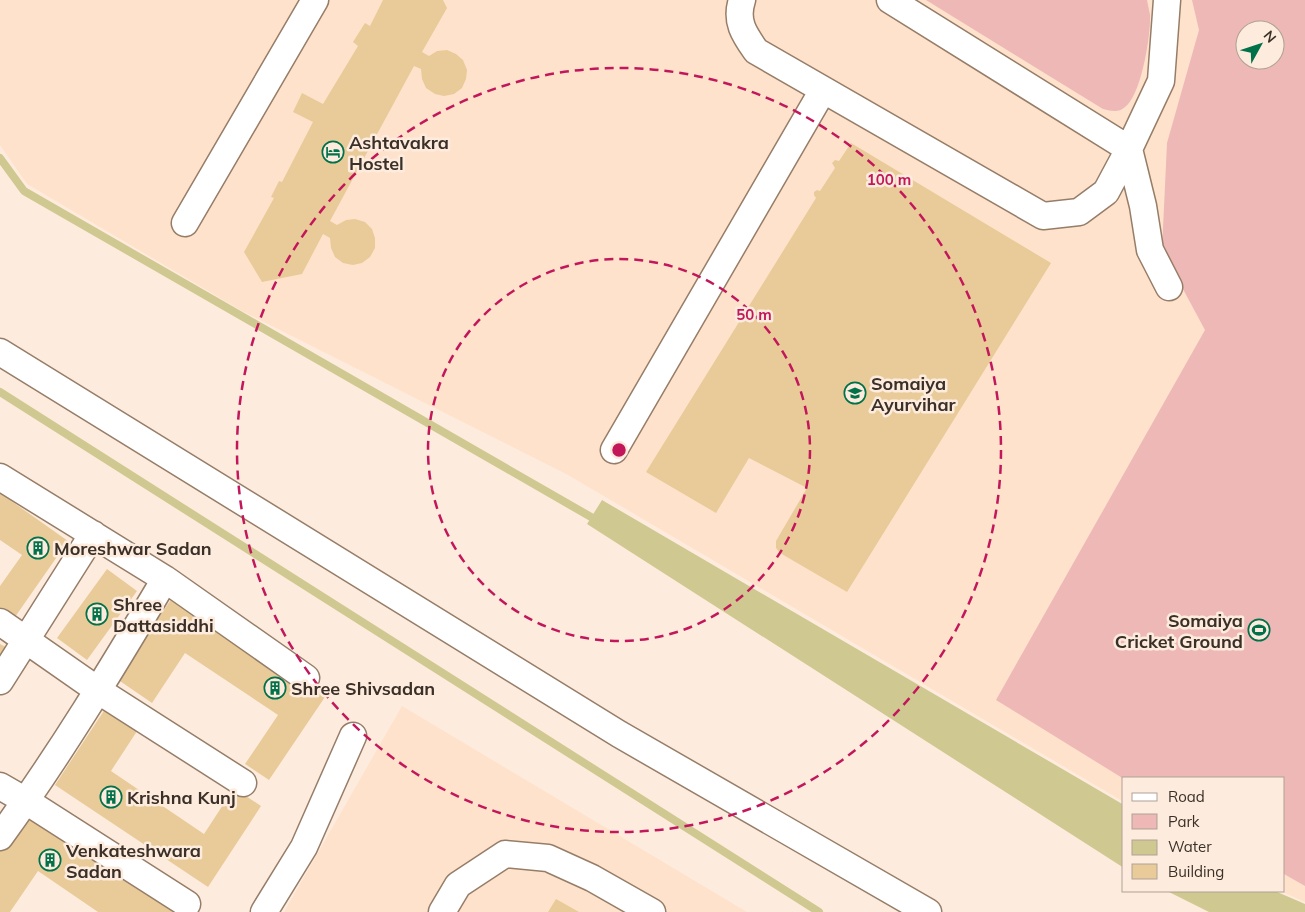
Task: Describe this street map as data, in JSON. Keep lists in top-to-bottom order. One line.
{"places":{"hotel":["Ashtavakra Hostel"],"school or university":["Somaiya Ayurvihar"],"building":["Moreshwar Sadan","Shree Dattasiddhi","Shree Shivsadan","Krishna Kunj","Venkateshwara Sadan"],"sports":["Somaiya Cricket Ground"]},"legend":["Road","Park","Water","Building"],"north":"top right","rings":["100 m","50 m"]}
